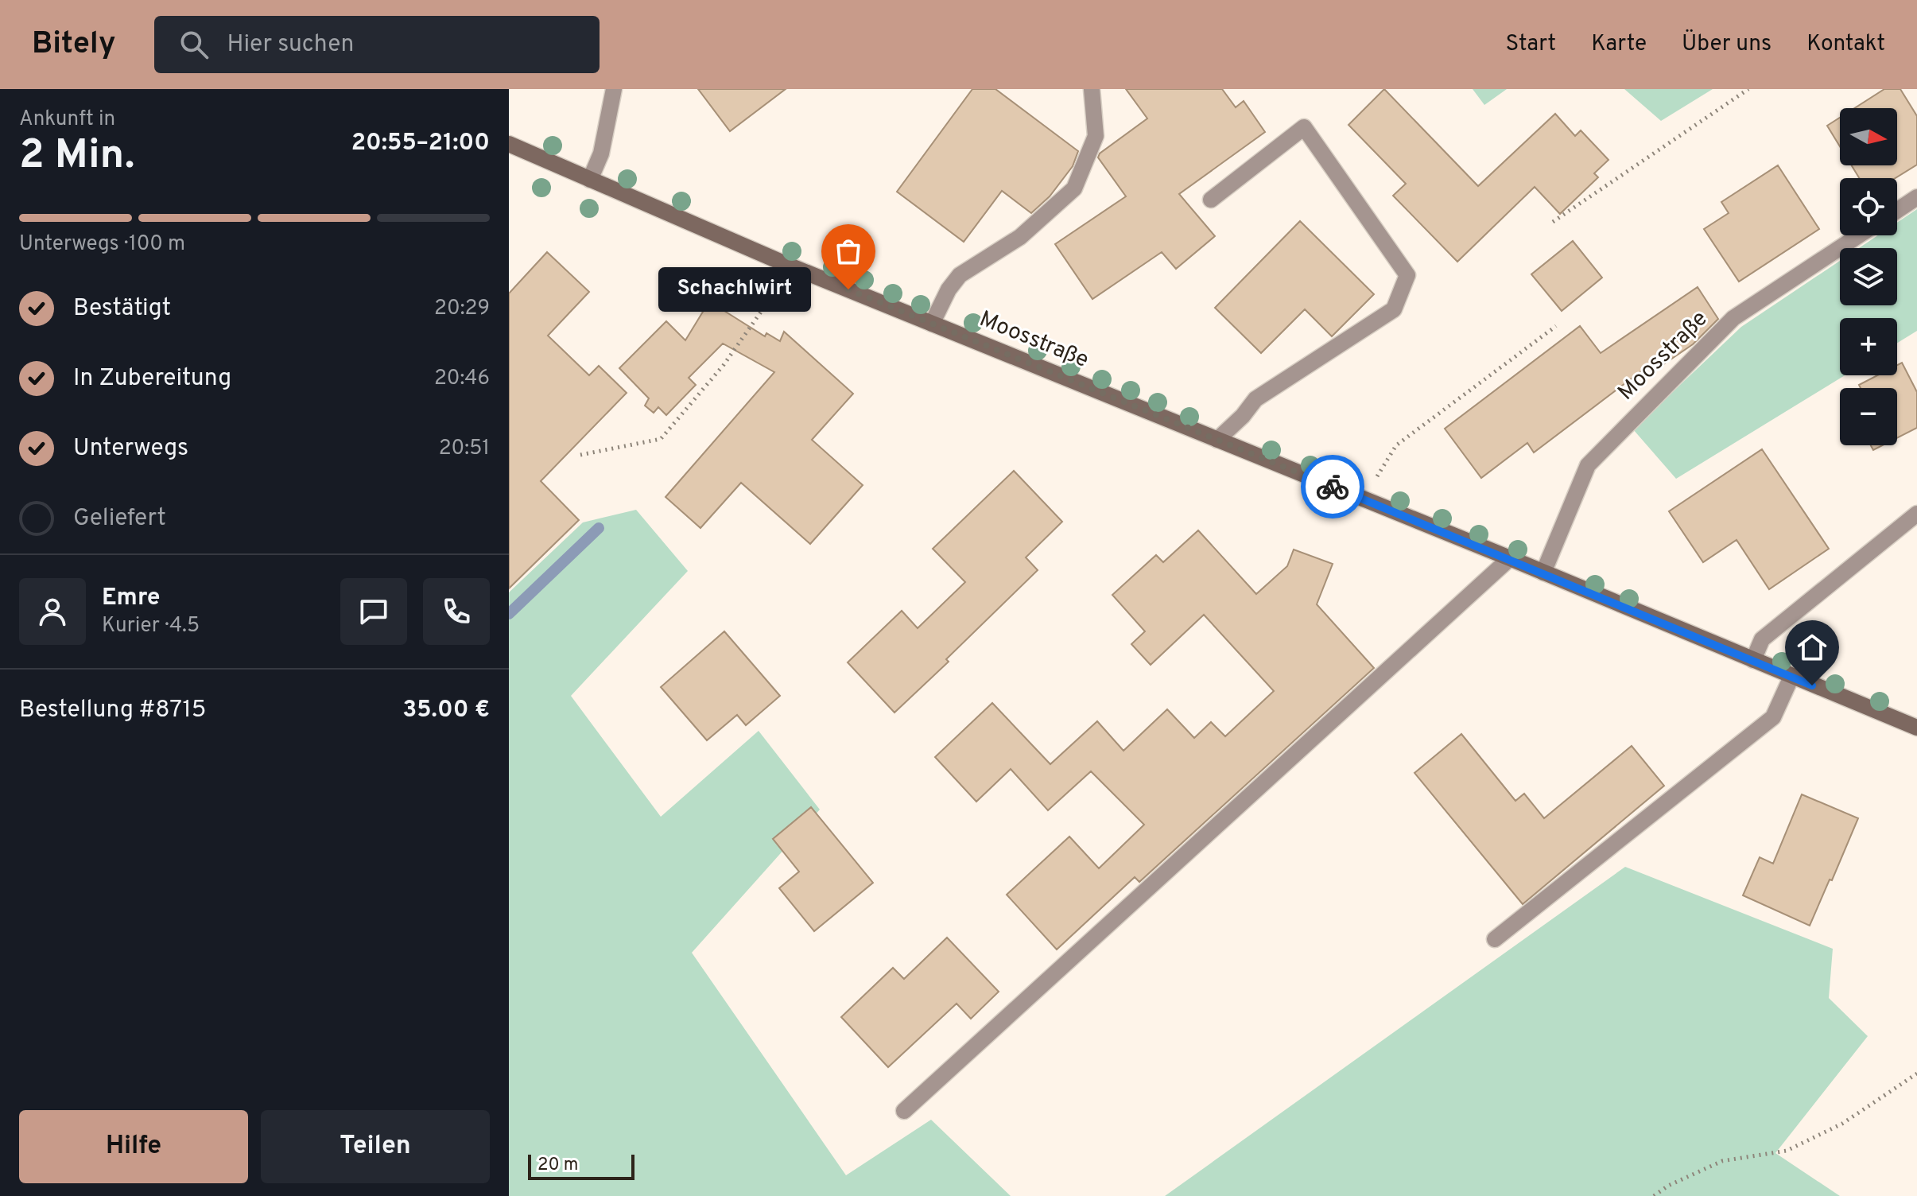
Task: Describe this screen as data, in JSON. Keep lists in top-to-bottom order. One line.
{"streets":{"street":["Moosstraße"]},"places":["Schachlwirt"],"scale_bar":"20 m","north":"right","page":{"header":"Bitely","search":"Hier suchen","nav":["Start","Karte","Über uns","Kontakt"],"heading":["2 Min.","Ankunft in","20:55–21:00"],"panel":["Emre","Kurier · 4.5","Bestellung #8715","35.00 €"],"map_buttons":["+","−"],"bar":"Unterwegs · 100 m","bubble":"Schachlwirt","list":[["Bestätigt","20:29"],["In Zubereitung","20:46"],["Unterwegs","20:51"],"Geliefert"],"buttons":["Hilfe","Teilen"],"scale":"20 m"}}
